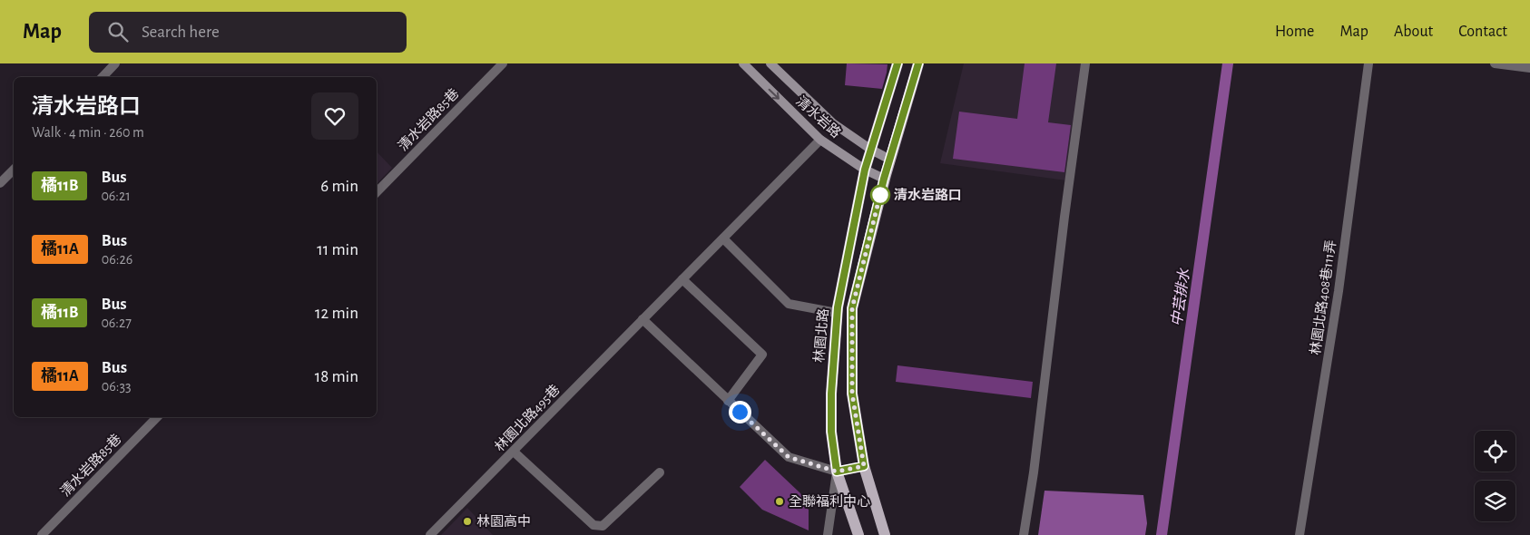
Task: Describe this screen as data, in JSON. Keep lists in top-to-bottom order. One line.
{"streets":{"main road":["林園北路"],"street":["清水岩路","清水岩路85巷","林園北路408巷111弄","林園北路495巷"]},"crossings":[["清水岩路","林園北路"],["清水岩路","林園北路495巷"]],"water":["中芸排水"],"places":["清水岩路口","全聯福利中心","林園高中"],"lines":["bus line 橘11B"],"page":{"header":"Map","search":"Search here","nav":["Home","Map","About","Contact"],"heading":["清水岩路口","Walk · 4 min · 260 m"],"list":[{"mark":"橘11B","name":"Bus","note":"06:21","value":"6 min"},{"mark":"橘11A","name":"Bus","note":"06:26","value":"11 min"},{"mark":"橘11B","name":"Bus","note":"06:27","value":"12 min"},{"mark":"橘11A","name":"Bus","note":"06:33","value":"18 min"}]}}
